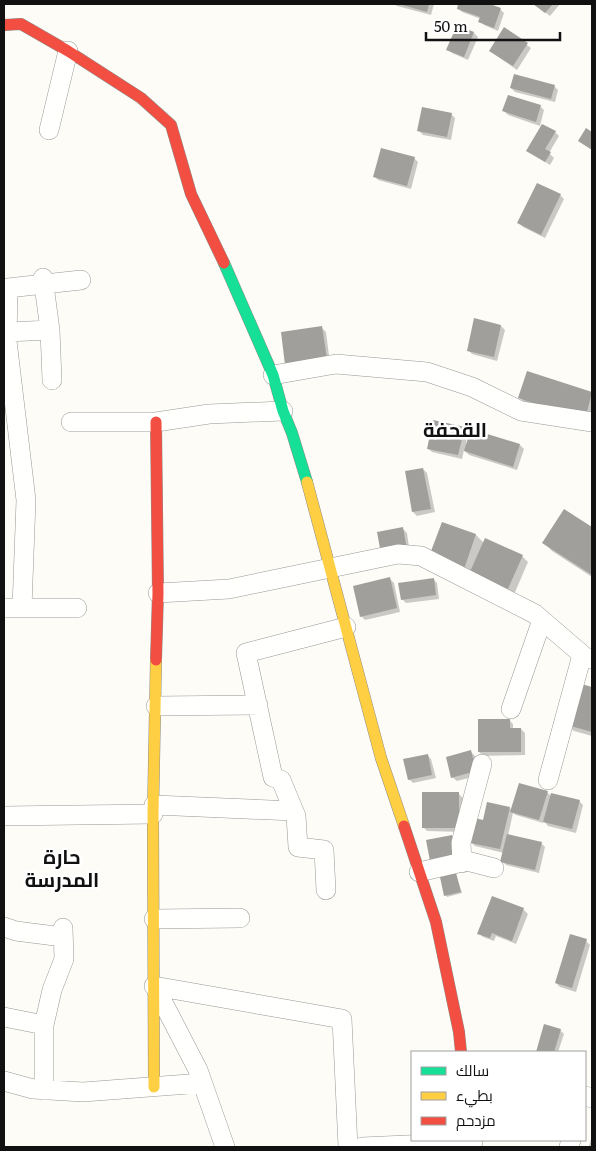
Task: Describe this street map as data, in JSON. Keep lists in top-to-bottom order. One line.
{"districts":["القحفة","حارة المدرسة"],"legend":["سالك","بطيء","مزدحم"],"scale_bar":"50 m"}
